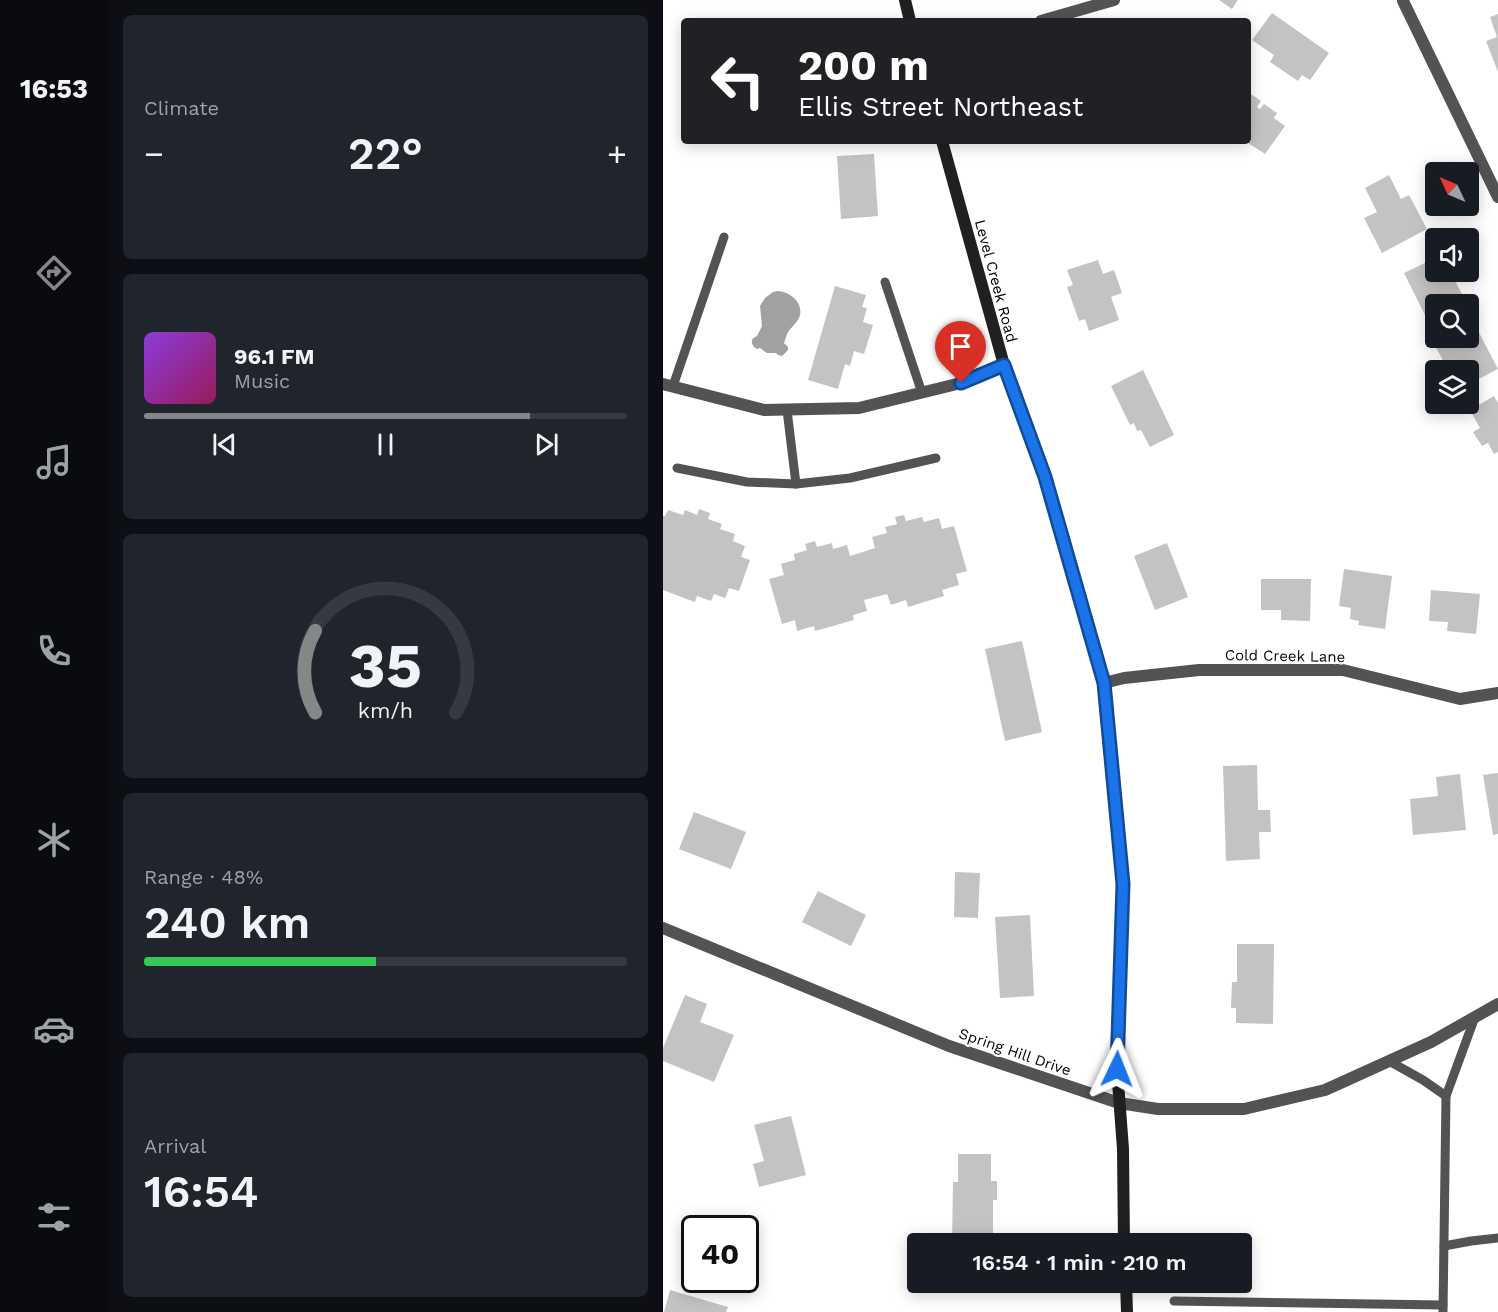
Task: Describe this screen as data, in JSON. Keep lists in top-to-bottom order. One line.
{"streets":{"street":["Level Creek Road","Cold Creek Lane","Spring Hill Drive"]},"crossings":[["Level Creek Road","Cold Creek Lane"],["Level Creek Road","Spring Hill Drive"]],"north":"top left","page":{"tabs":"16:53","tile":["Climate",["Range · 48%","240 km"],["Arrival","16:54"]],"turn":["200 m","Ellis Street Northeast"],"heat":["−","22°","+"],"song":["96.1 FM","Music"],"limit":"40","trip":"16:54 · 1 min · 210 m","gauge":["35","km/h"]}}
